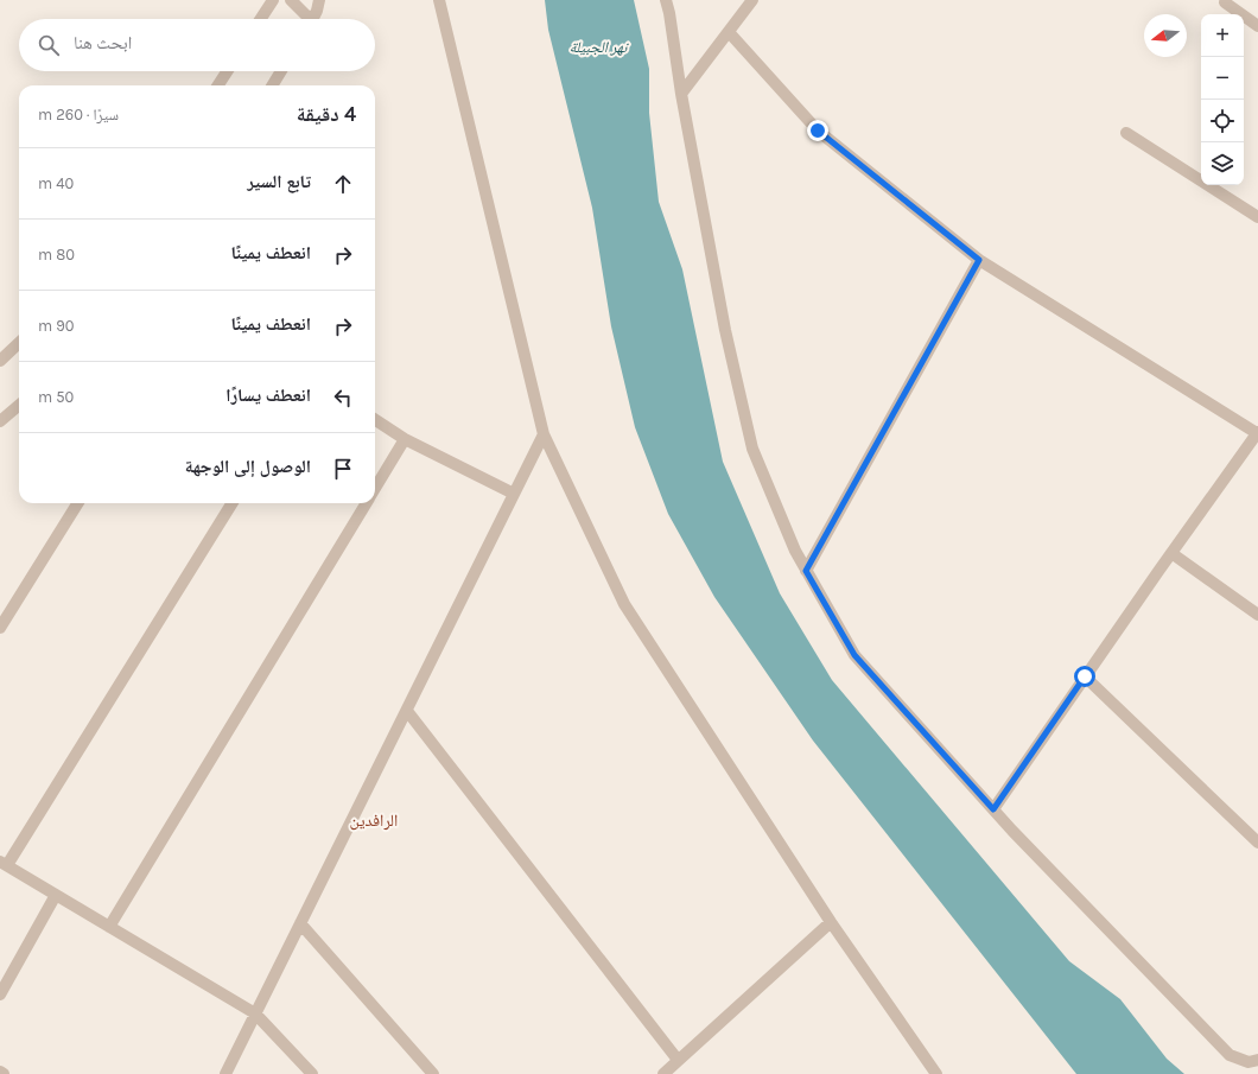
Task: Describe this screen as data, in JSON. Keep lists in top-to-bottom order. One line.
{"districts":["الرافدين"],"water":["نهر الجبيلة"],"north":"left","page":{"map_buttons":["+","−"],"search":"ابحث هنا","heading":["4 دقيقة","سيرًا · 260 m"],"list":[["تابع السير","40 m"],["انعطف يمينًا","80 m"],["انعطف يمينًا","90 m"],["انعطف يسارًا","50 m"],"الوصول إلى الوجهة"]}}
